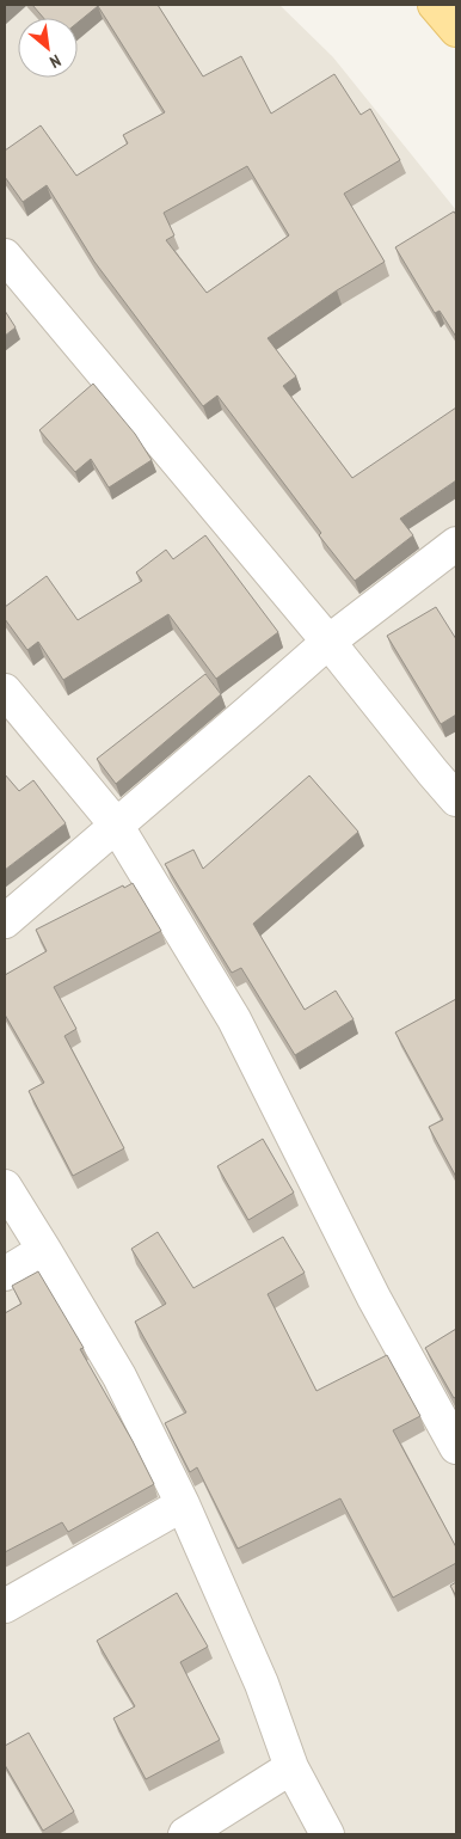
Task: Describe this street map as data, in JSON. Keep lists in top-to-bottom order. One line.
{"north":"bottom right"}
